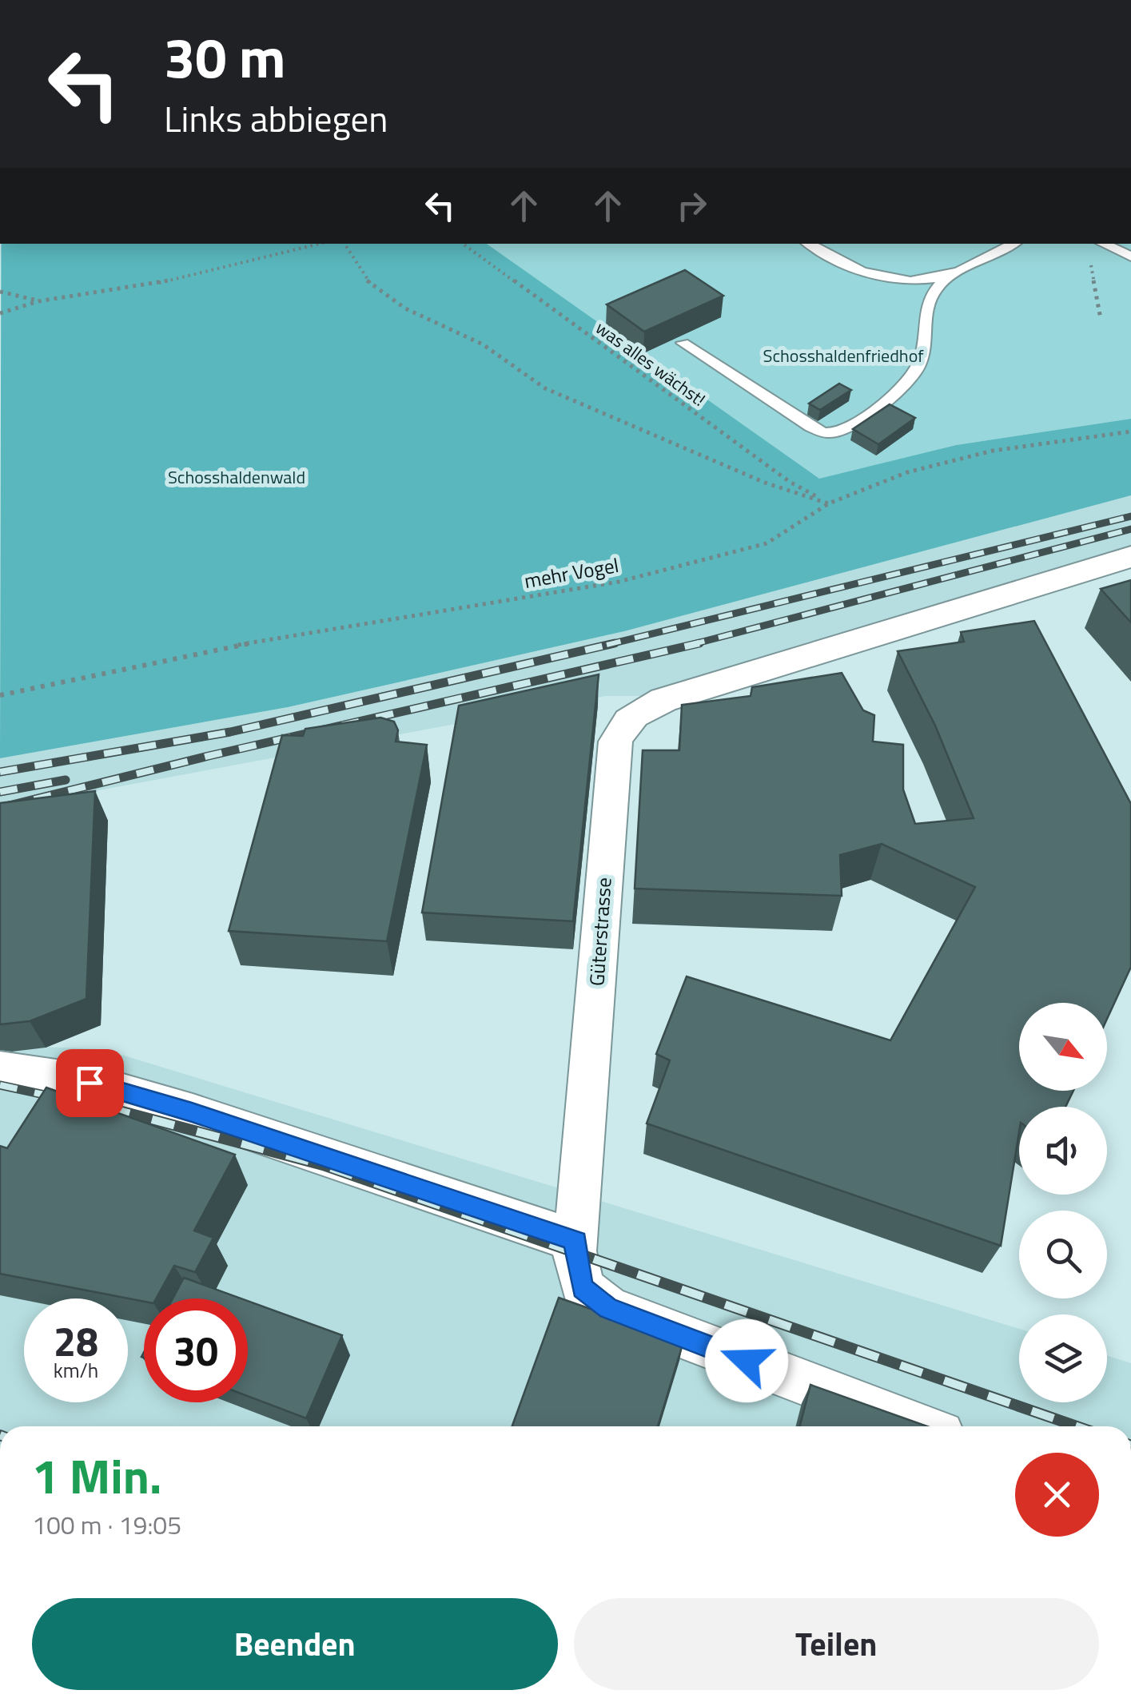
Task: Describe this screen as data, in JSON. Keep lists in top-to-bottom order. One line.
{"streets":{"street":["Güterstrasse"],"path":["was alles wächst!","mehr Vogel"]},"crossings":[["was alles wächst!","mehr Vogel"]],"parks":["Schosshaldenfriedhof","Schosshaldenwald"],"north":"bottom right","page":{"turn":["30 m","Links abbiegen"],"speed":"28 km/h","limit":"30","heading":["1 Min.","100 m · 19:05"],"buttons":["Beenden","Teilen"]}}
